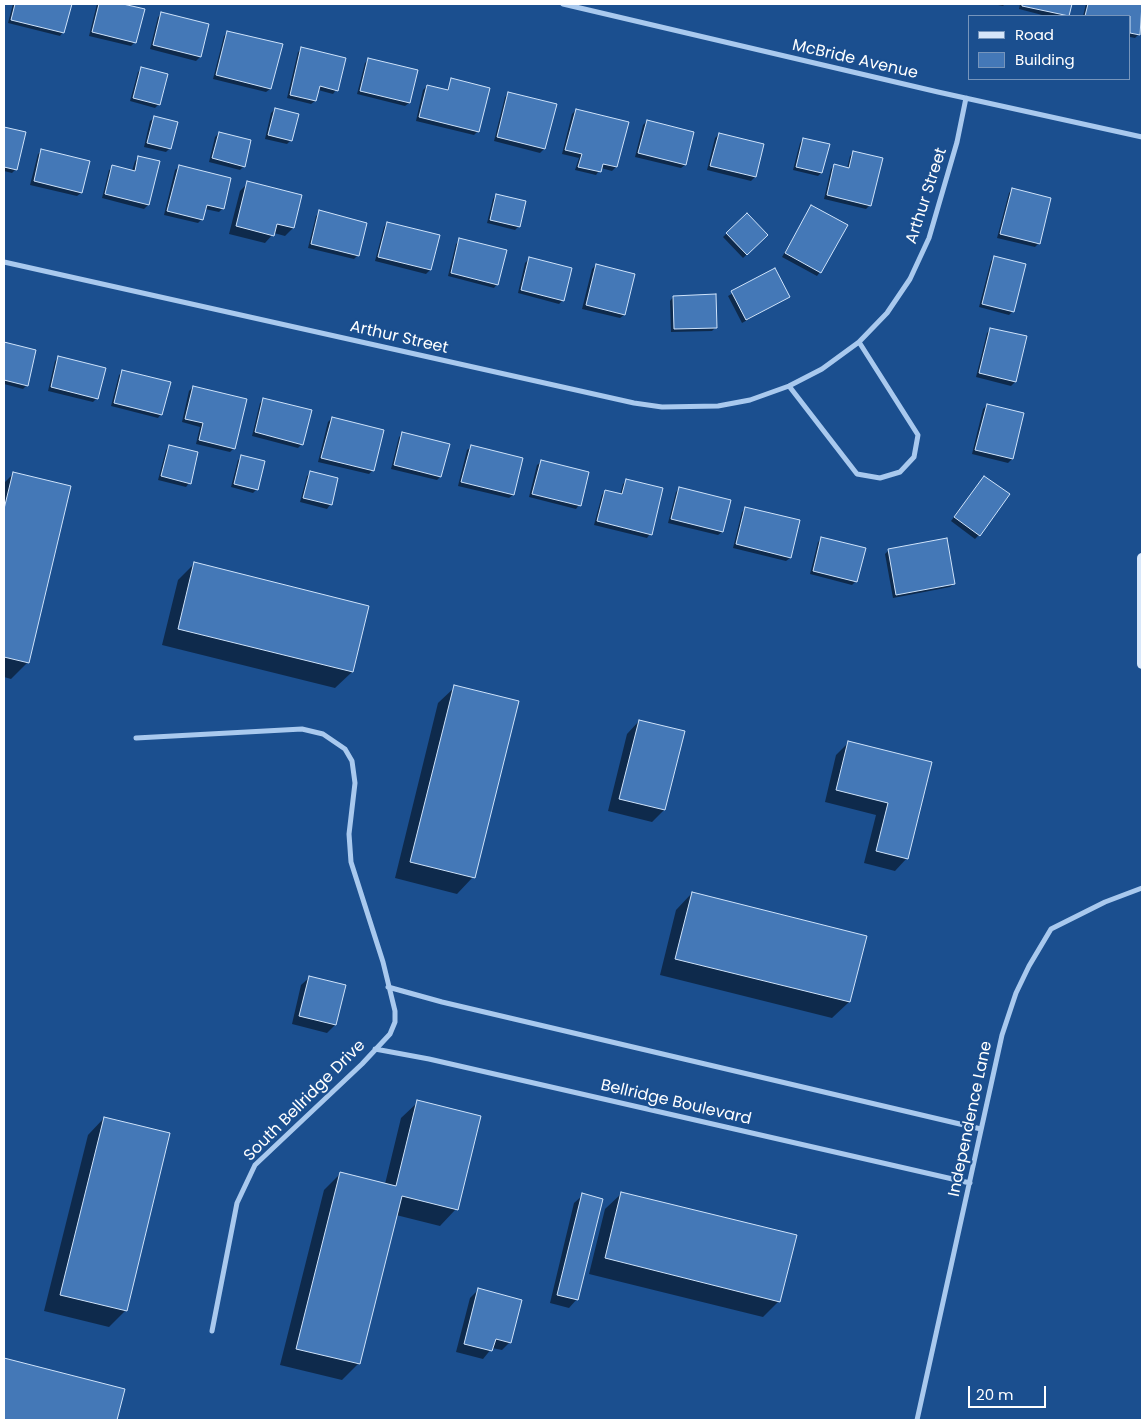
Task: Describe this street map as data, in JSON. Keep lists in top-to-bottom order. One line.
{"streets":{"street":["McBride Avenue","Arthur Street","South Bellridge Drive","Bellridge Boulevard","Independence Lane"]},"crossings":[["McBride Avenue","Arthur Street"],["South Bellridge Drive","Bellridge Boulevard"],["Bellridge Boulevard","Independence Lane"]],"legend":["Road","Building"],"scale_bar":"20 m"}
